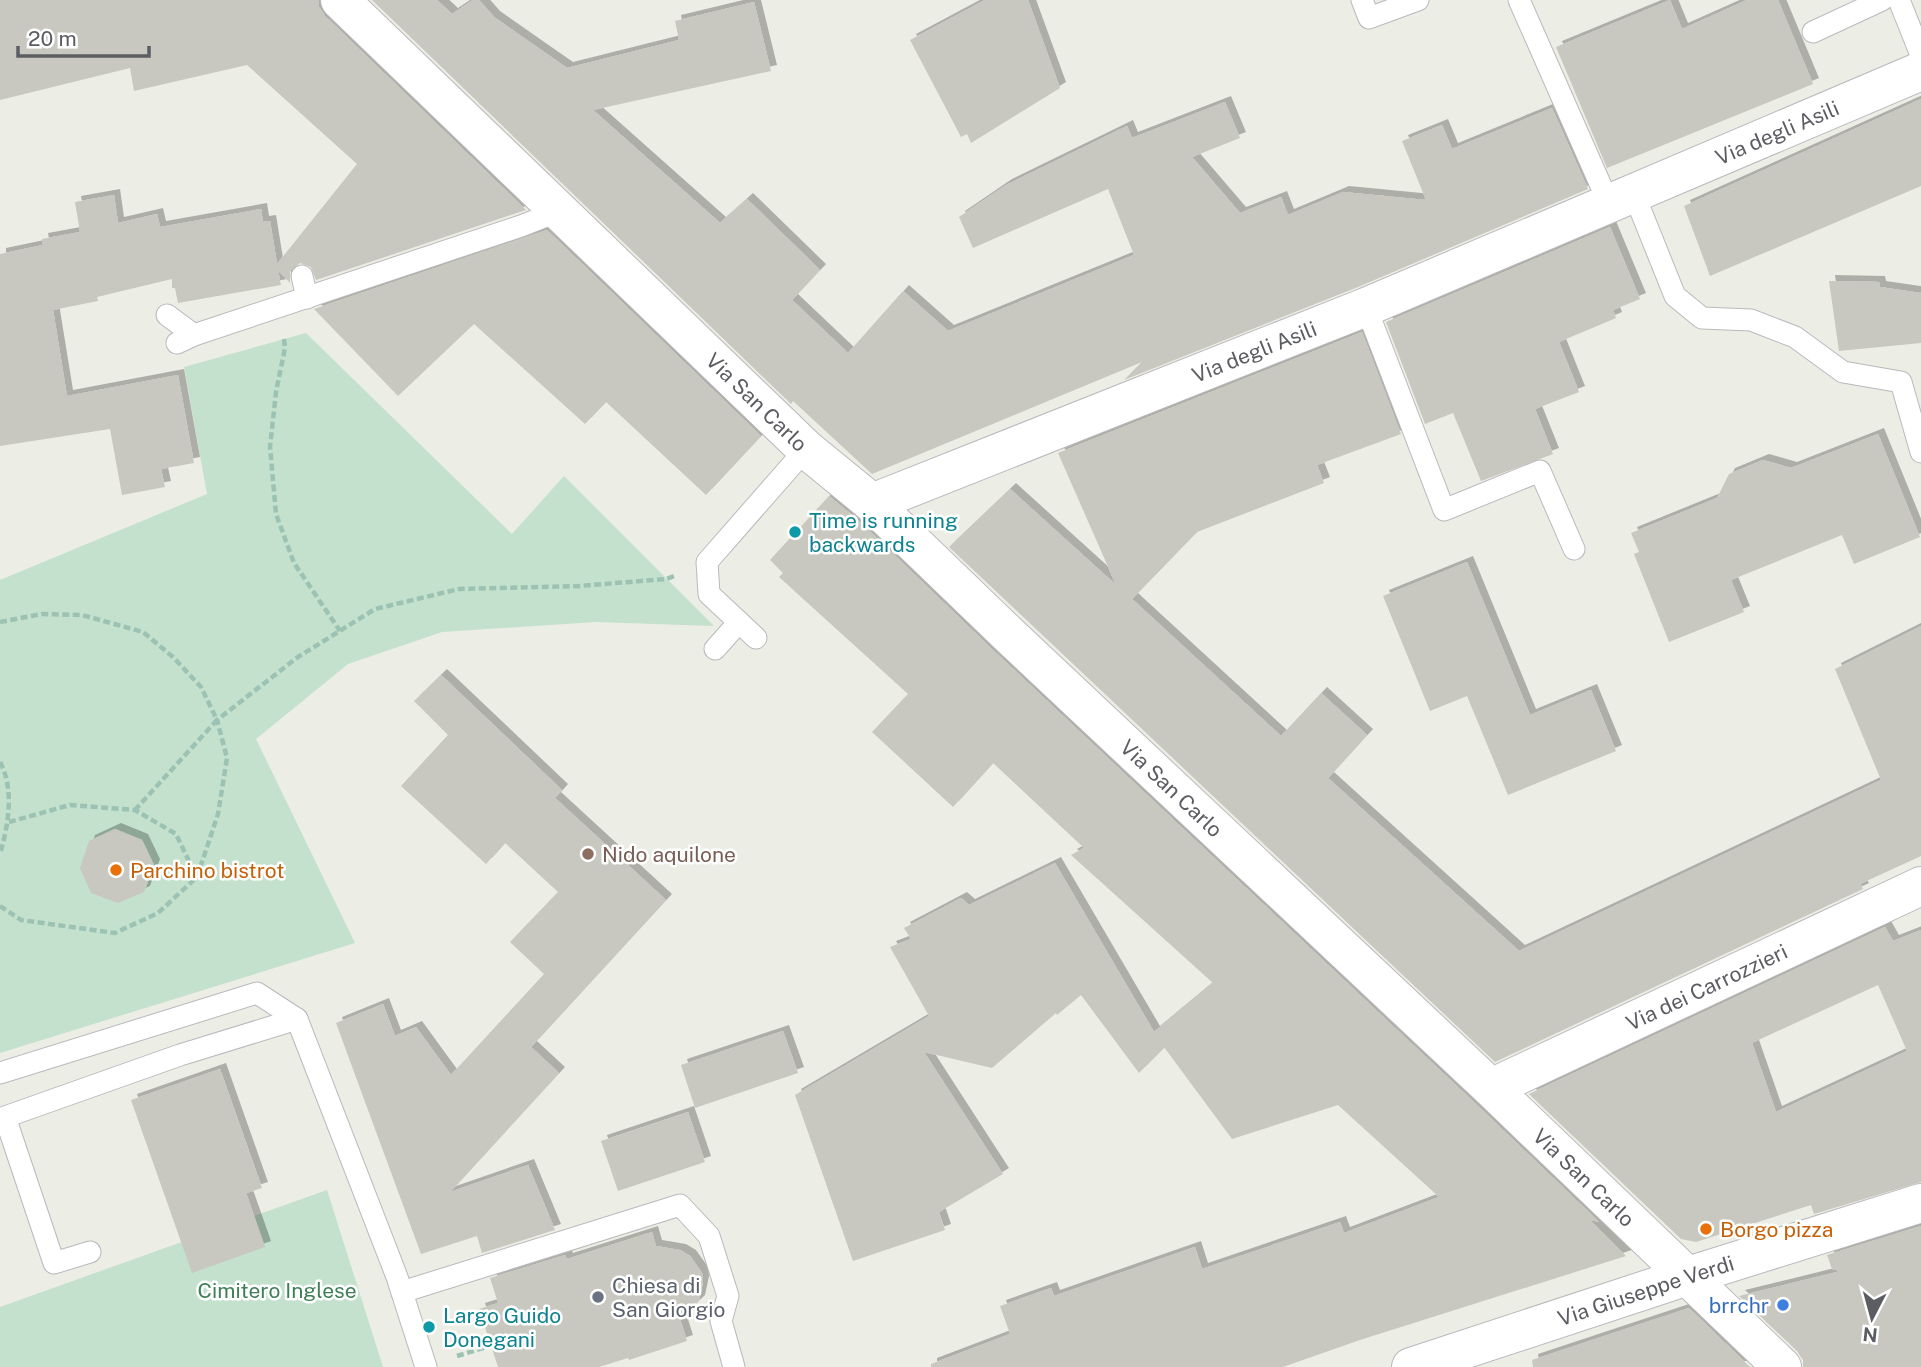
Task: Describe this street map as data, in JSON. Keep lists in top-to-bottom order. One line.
{"streets":{"street":["Via degli Asili","Via San Carlo","Via dei Carrozzieri","Via Giuseppe Verdi"]},"crossings":[["Via degli Asili","Via San Carlo"],["Via San Carlo","Via dei Carrozzieri"],["Via San Carlo","Via Giuseppe Verdi"]],"parks":["Cimitero Inglese"],"places":["Time is running backwards","Nido aquilone","Parchino bistrot","Borgo pizza","Chiesa di San Giorgio","brrchr","Largo Guido Donegani"],"scale_bar":"20 m","north":"bottom"}
